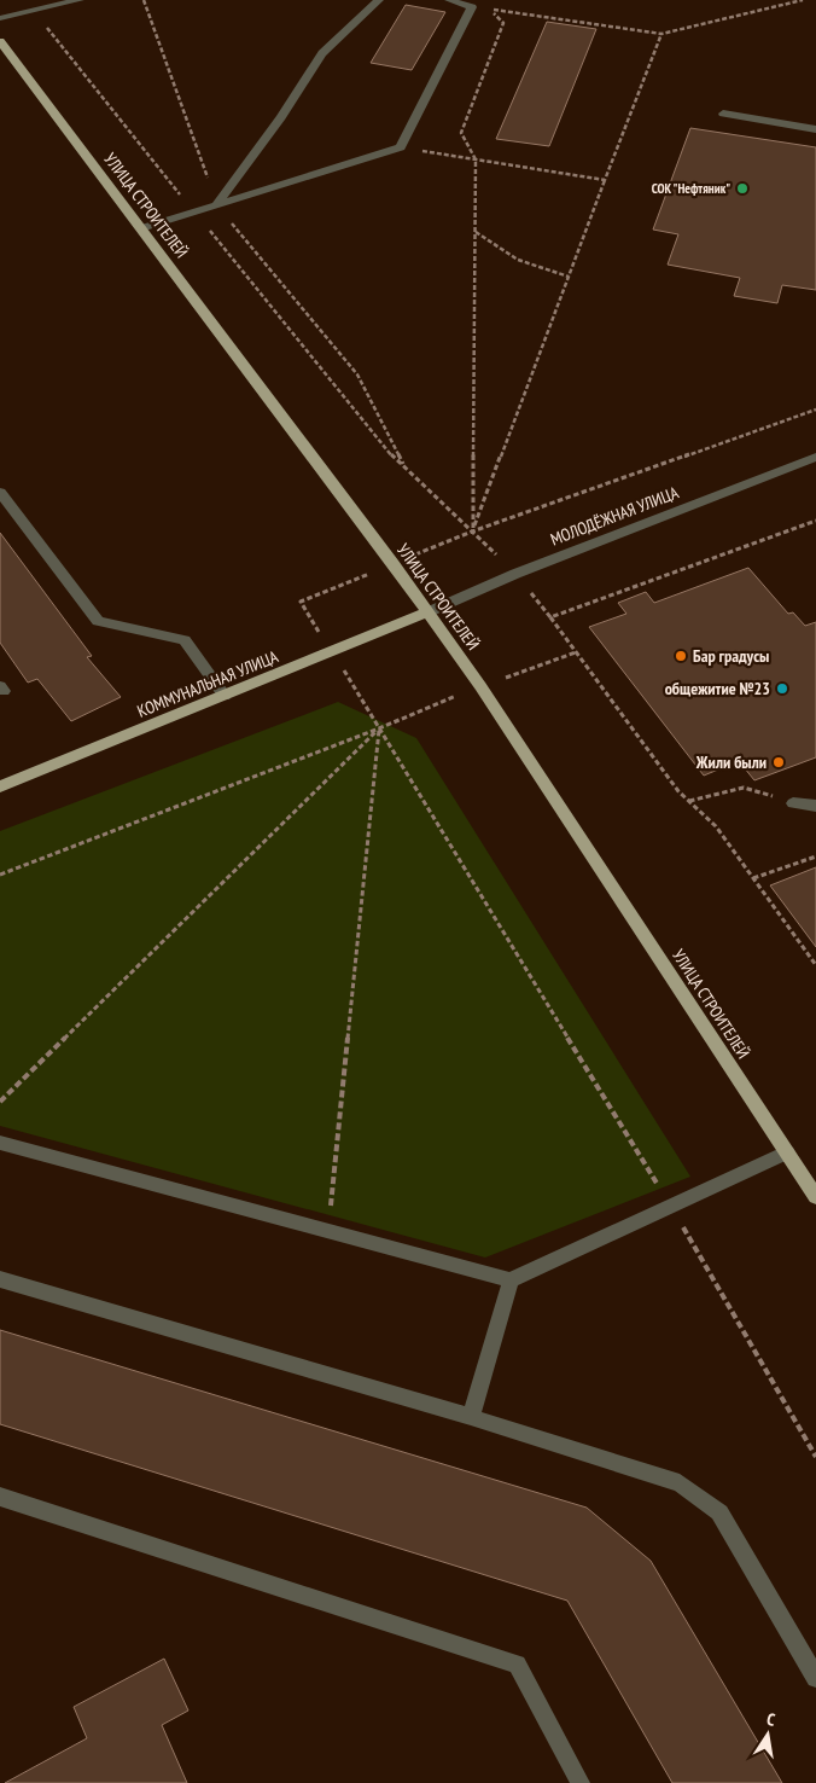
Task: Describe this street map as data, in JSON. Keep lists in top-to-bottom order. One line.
{"streets":{"main road":["УЛИЦА СТРОИТЕЛЕЙ","КОММУНАЛЬНАЯ УЛИЦА"],"street":["МОЛОДЁЖНАЯ УЛИЦА"]},"crossings":[["УЛИЦА СТРОИТЕЛЕЙ","МОЛОДЁЖНАЯ УЛИЦА"],["УЛИЦА СТРОИТЕЛЕЙ","КОММУНАЛЬНАЯ УЛИЦА"],["МОЛОДЁЖНАЯ УЛИЦА","КОММУНАЛЬНАЯ УЛИЦА"]],"places":["СОК \"Нефтяник\"","Бар градусы","общежитие №23","Жили были"],"north":"top"}
